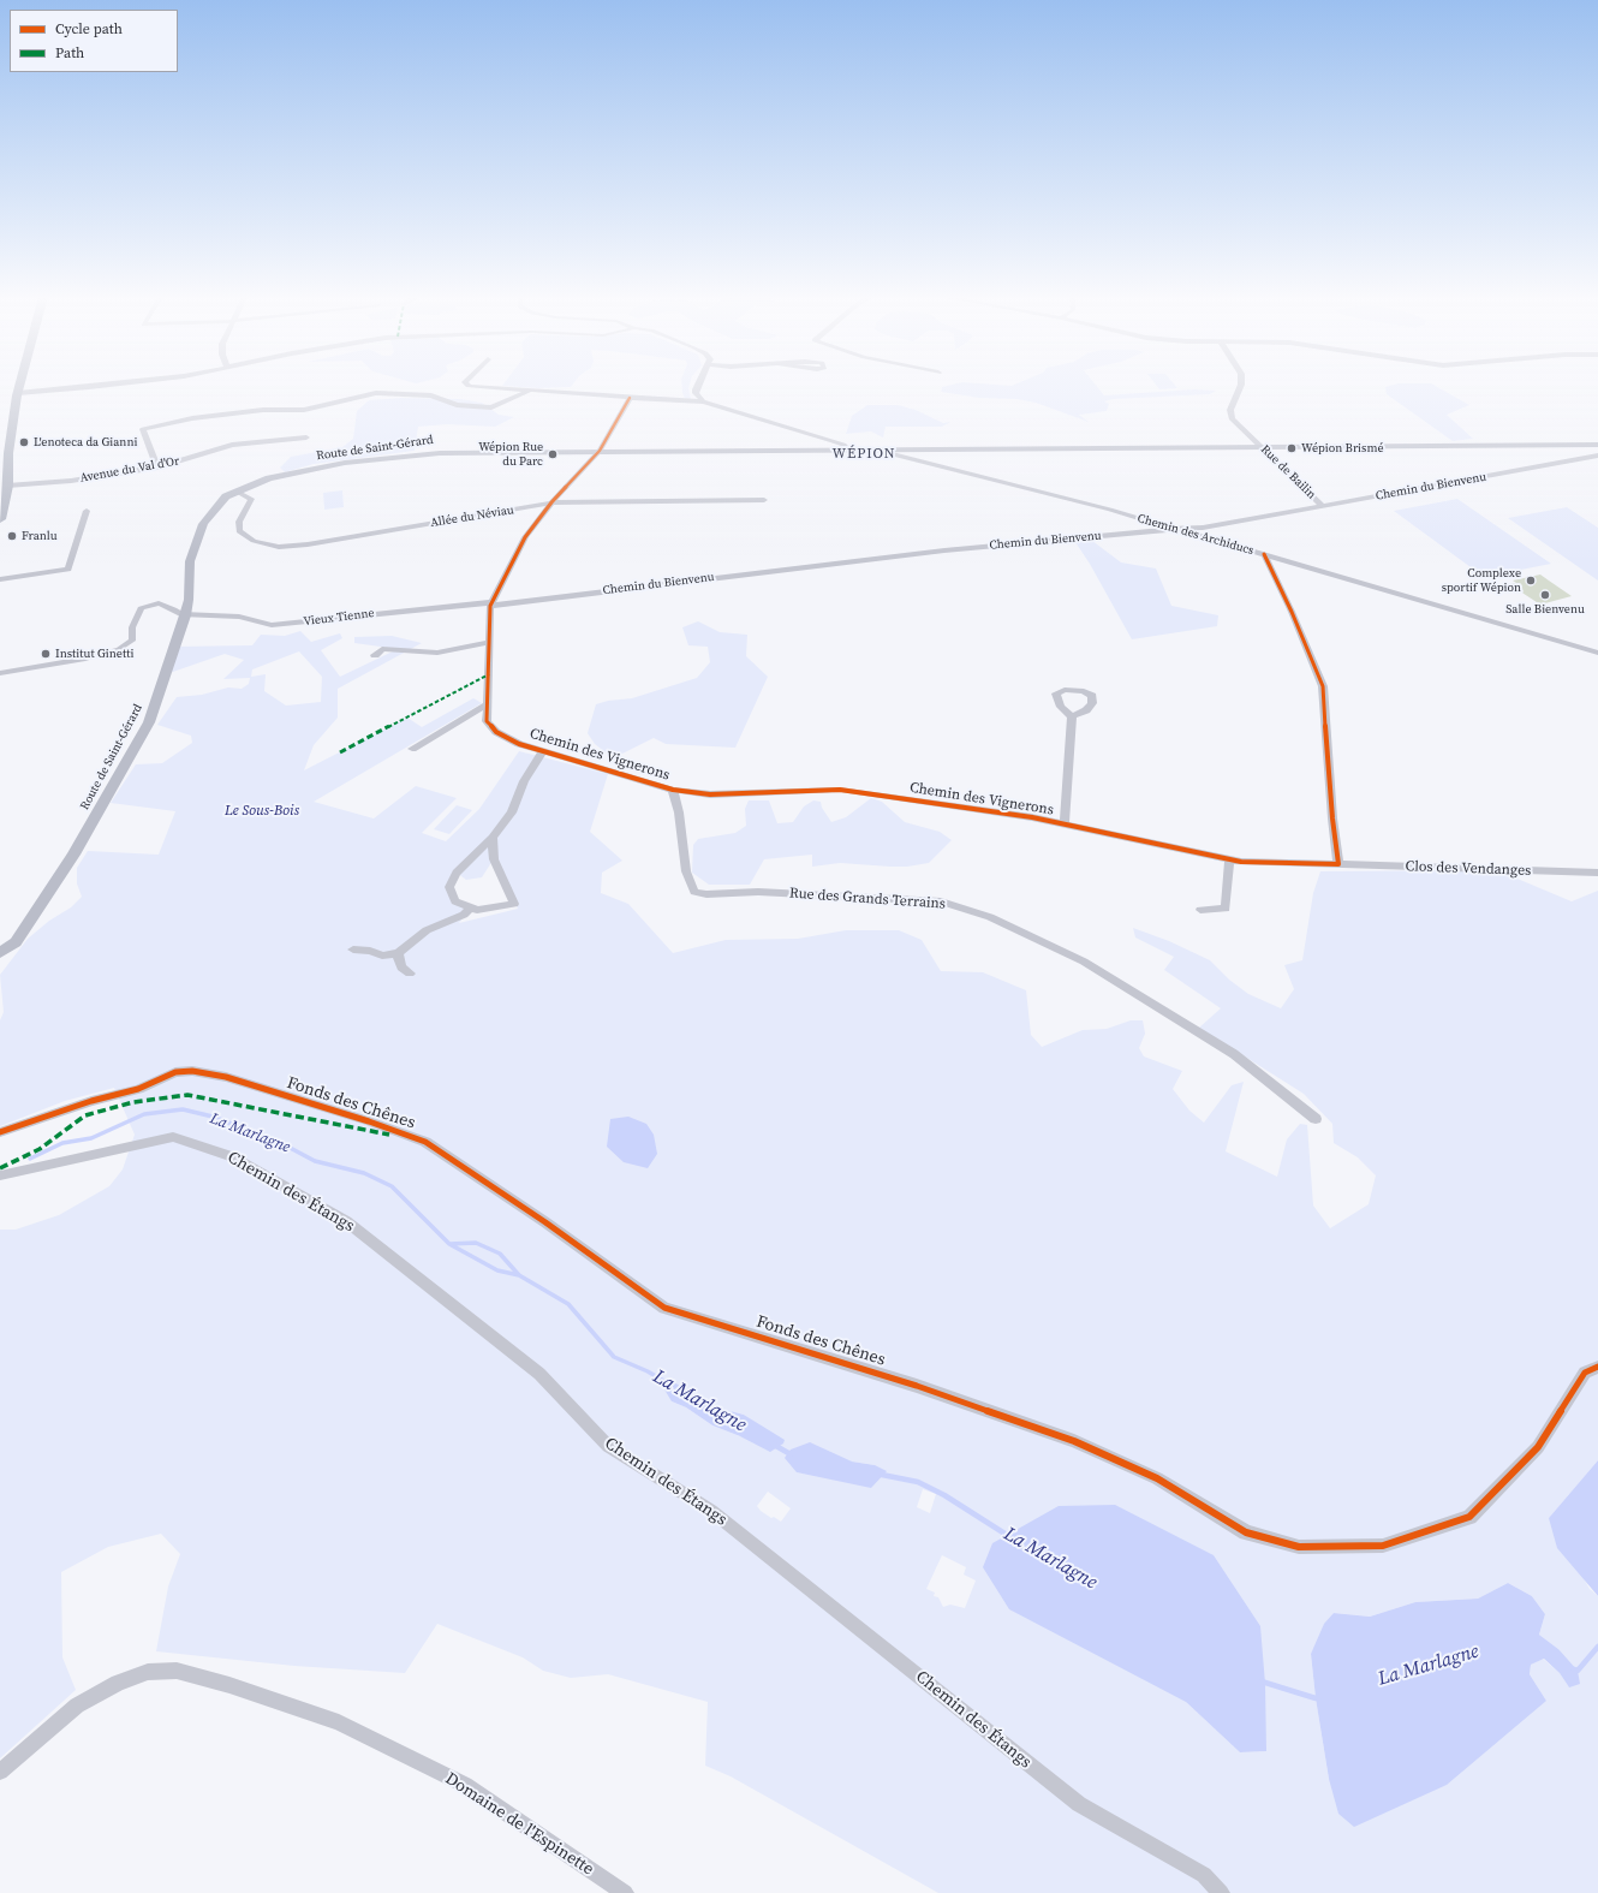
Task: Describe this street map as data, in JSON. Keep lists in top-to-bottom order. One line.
{"streets":{"main road":["Route de Saint-Gérard"],"street":["Avenue du Val d'Or","Rue de Bailin","Chemin du Bienvenu","Allée du Néviau","Chemin des Archiducs","Vieux Tienne","Chemin des Vignerons","Clos des Vendanges","Rue des Grands Terrains","Fonds des Chênes","Chemin des Étangs","Domaine de l'Espinette"]},"crossings":[["Route de Saint-Gérard","Rue de Bailin"],["Route de Saint-Gérard","Allée du Néviau"],["Route de Saint-Gérard","Chemin des Archiducs"],["Route de Saint-Gérard","Vieux Tienne"],["Rue de Bailin","Chemin du Bienvenu"],["Chemin du Bienvenu","Chemin des Archiducs"],["Chemin du Bienvenu","Vieux Tienne"],["Chemin du Bienvenu","Chemin des Vignerons"],["Vieux Tienne","Chemin des Vignerons"],["Chemin des Vignerons","Clos des Vendanges"],["Chemin des Vignerons","Rue des Grands Terrains"]],"districts":["WÉPION"],"water":["La Marlagne"],"parks":["Le Sous-Bois"],"places":["L'enoteca da Gianni","Wépion Brismé","Wépion Rue du Parc","Franlu","Complexe sportif Wépion","Salle Bienvenu","Institut Ginetti"],"legend":["Cycle path","Path"]}
